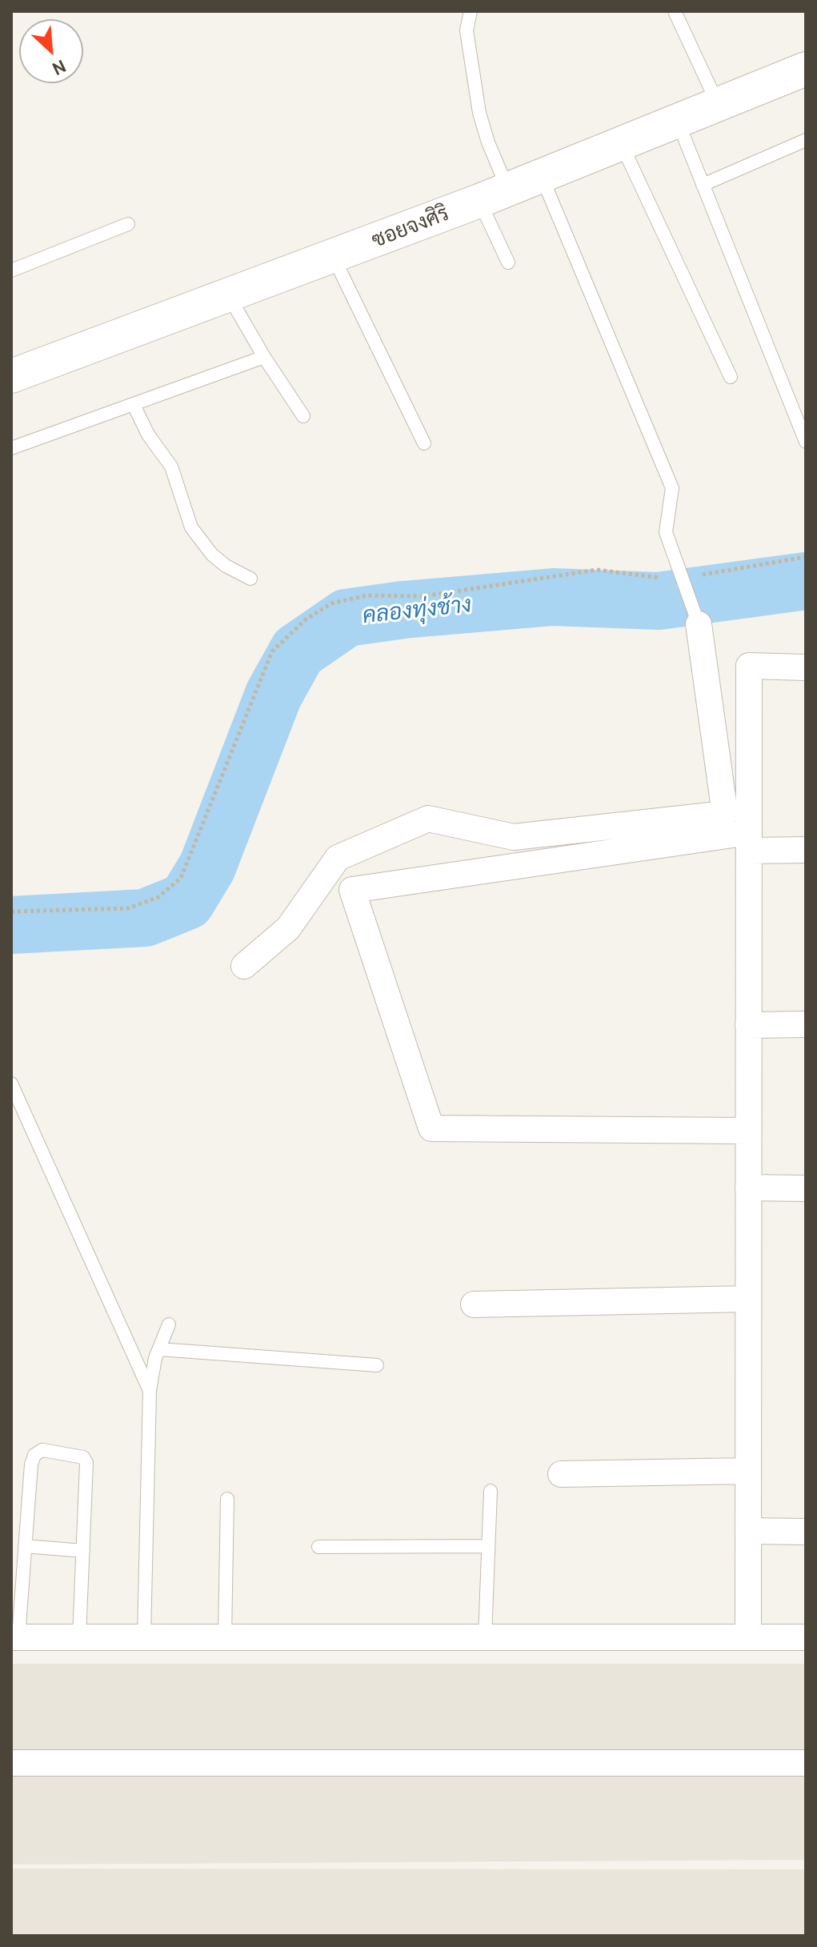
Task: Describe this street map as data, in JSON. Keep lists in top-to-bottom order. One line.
{"streets":{"street":["ซอยจงศิริ"]},"water":["คลองทุ่งช้าง"],"north":"bottom right"}
